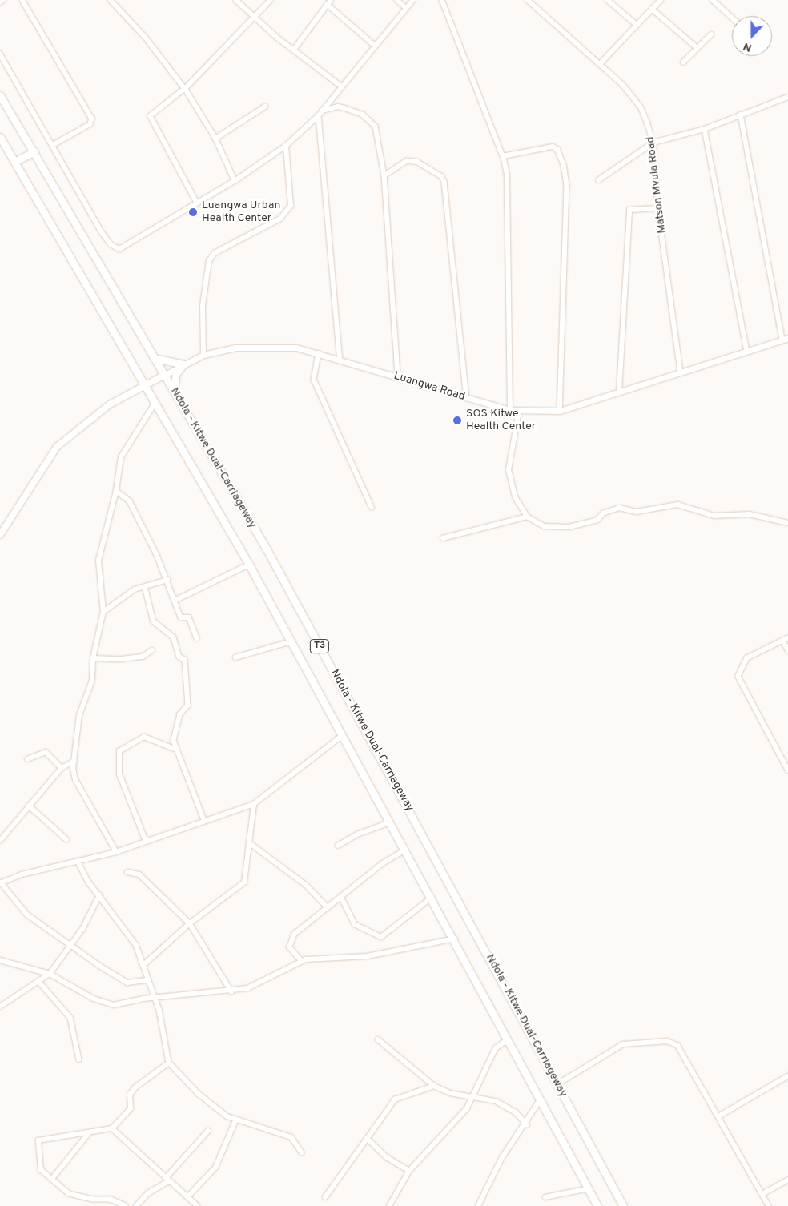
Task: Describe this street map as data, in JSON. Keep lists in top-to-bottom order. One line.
{"streets":{"highway":["Ndola - Kitwe Dual-Carriageway","T3"],"main road":["Luangwa Road"],"street":["Matson Mvula Road"]},"crossings":[["Matson Mvula Road","Luangwa Road"],["Luangwa Road","Ndola - Kitwe Dual-Carriageway"]],"places":["Luangwa Urban Health Center","SOS Kitwe Health Center"],"north":"bottom"}
